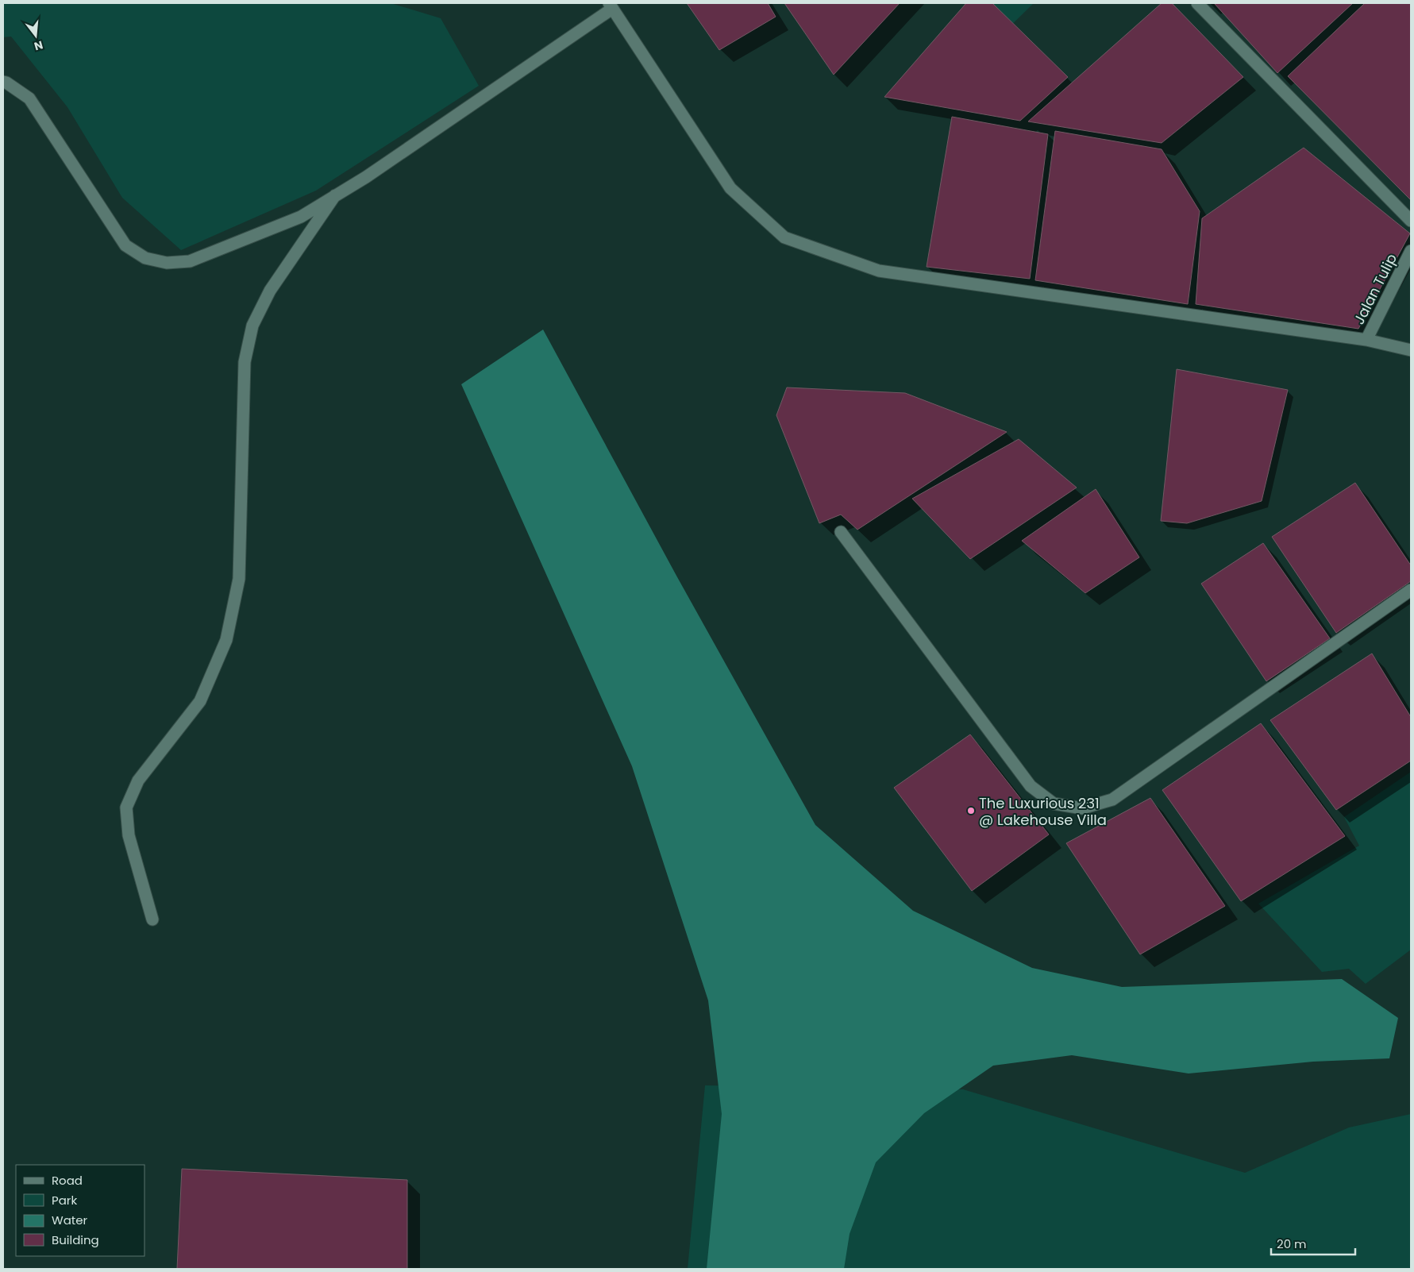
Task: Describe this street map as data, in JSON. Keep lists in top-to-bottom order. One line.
{"streets":{"street":["Jalan Tulip"]},"places":["The Luxurious 231 @ Lakehouse Villa"],"legend":["Road","Park","Water","Building"],"scale_bar":"20 m","north":"bottom"}
